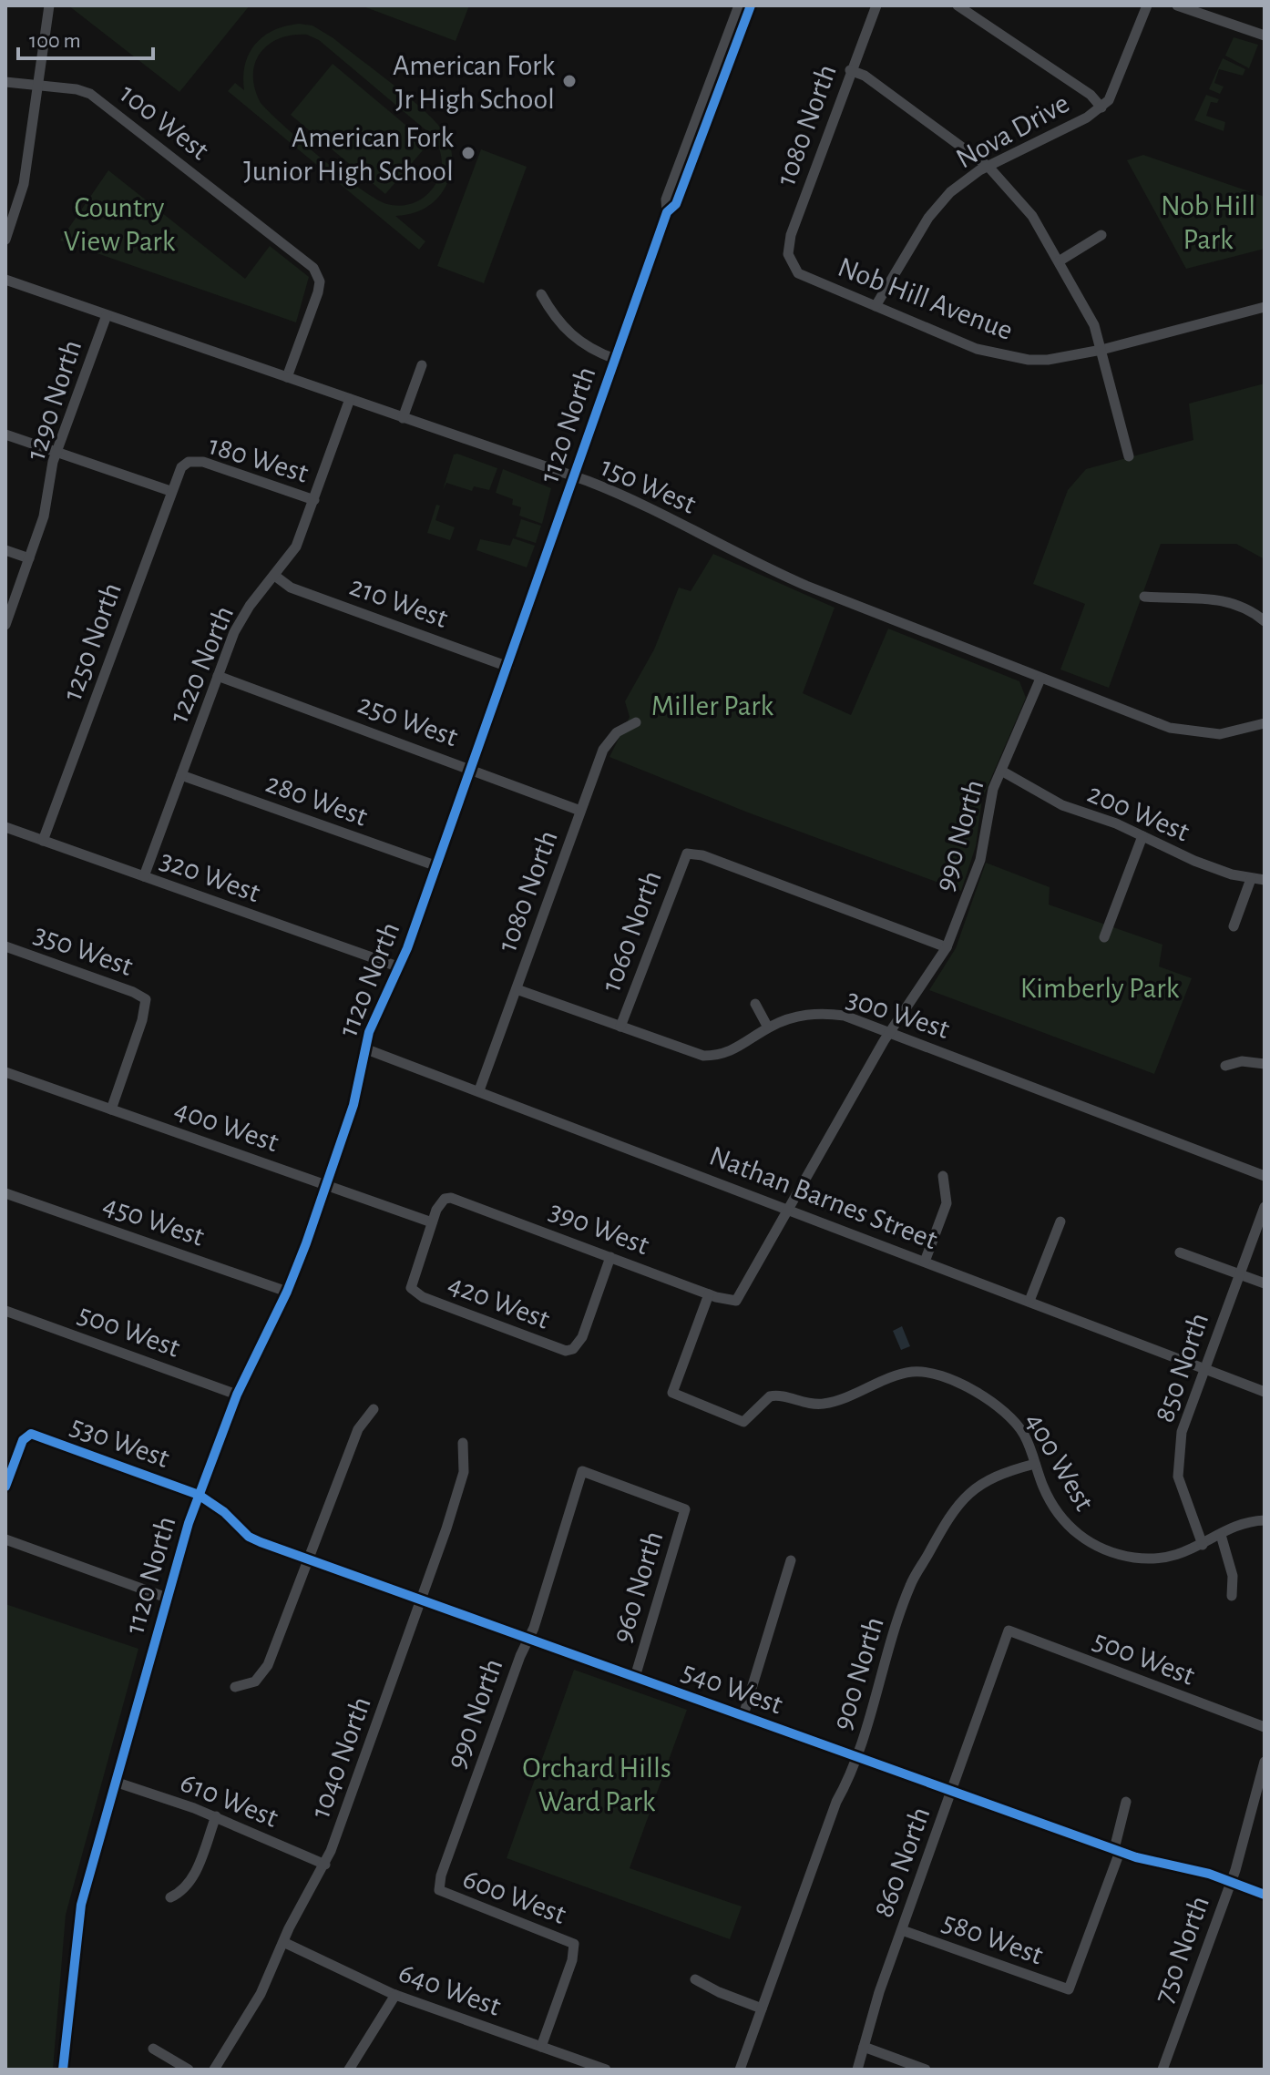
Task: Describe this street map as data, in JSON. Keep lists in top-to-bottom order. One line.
{"streets":{"street":["100 West","1080 North","Nova Drive","Nob Hill Avenue","1290 North","1120 North","180 West","150 West","210 West","1250 North","1220 North","250 West","280 West","200 West","990 North","320 West","1060 North","350 West","300 West","400 West","Nathan Barnes Street","450 West","390 West","420 West","500 West","850 North","530 West","960 North","900 North","540 West","1040 North","610 West","860 North","600 West","580 West","750 North","640 West"]},"crossings":[["100 West","150 West"],["1080 North","Nob Hill Avenue"],["1080 North","250 West"],["1080 North","300 West"],["1080 North","Nathan Barnes Street"],["Nova Drive","Nob Hill Avenue"],["1290 North","150 West"],["1120 North","150 West"],["1120 North","210 West"],["1120 North","250 West"],["1120 North","280 West"],["1120 North","320 West"],["1120 North","400 West"],["1120 North","Nathan Barnes Street"],["1120 North","450 West"],["1120 North","500 West"],["1120 North","530 West"],["1120 North","540 West"],["1120 North","610 West"],["180 West","1250 North"],["180 West","1220 North"],["150 West","1220 North"],["150 West","990 North"],["210 West","1220 North"],["1250 North","320 West"],["1220 North","250 West"],["1220 North","280 West"],["1220 North","320 West"],["200 West","990 North"],["990 North","1060 North"],["990 North","300 West"],["990 North","Nathan Barnes Street"],["990 North","390 West"],["990 North","960 North"],["990 North","540 West"],["990 North","600 West"],["1060 North","300 West"],["350 West","400 West"],["400 West","390 West"],["400 West","420 West"],["400 West","850 North"],["400 West","900 North"],["Nathan Barnes Street","850 North"],["390 West","420 West"],["500 West","860 North"],["530 West","540 West"],["960 North","540 West"],["900 North","540 West"],["540 West","1040 North"],["540 West","860 North"],["540 West","580 West"],["540 West","750 North"],["1040 North","610 West"],["1040 North","640 West"],["860 North","580 West"],["600 West","640 West"]],"parks":["Nob Hill Park","Country View Park","Miller Park","Kimberly Park","Orchard Hills Ward Park"],"places":["American Fork Jr High School","American Fork Junior High School"],"scale_bar":"100 m"}
